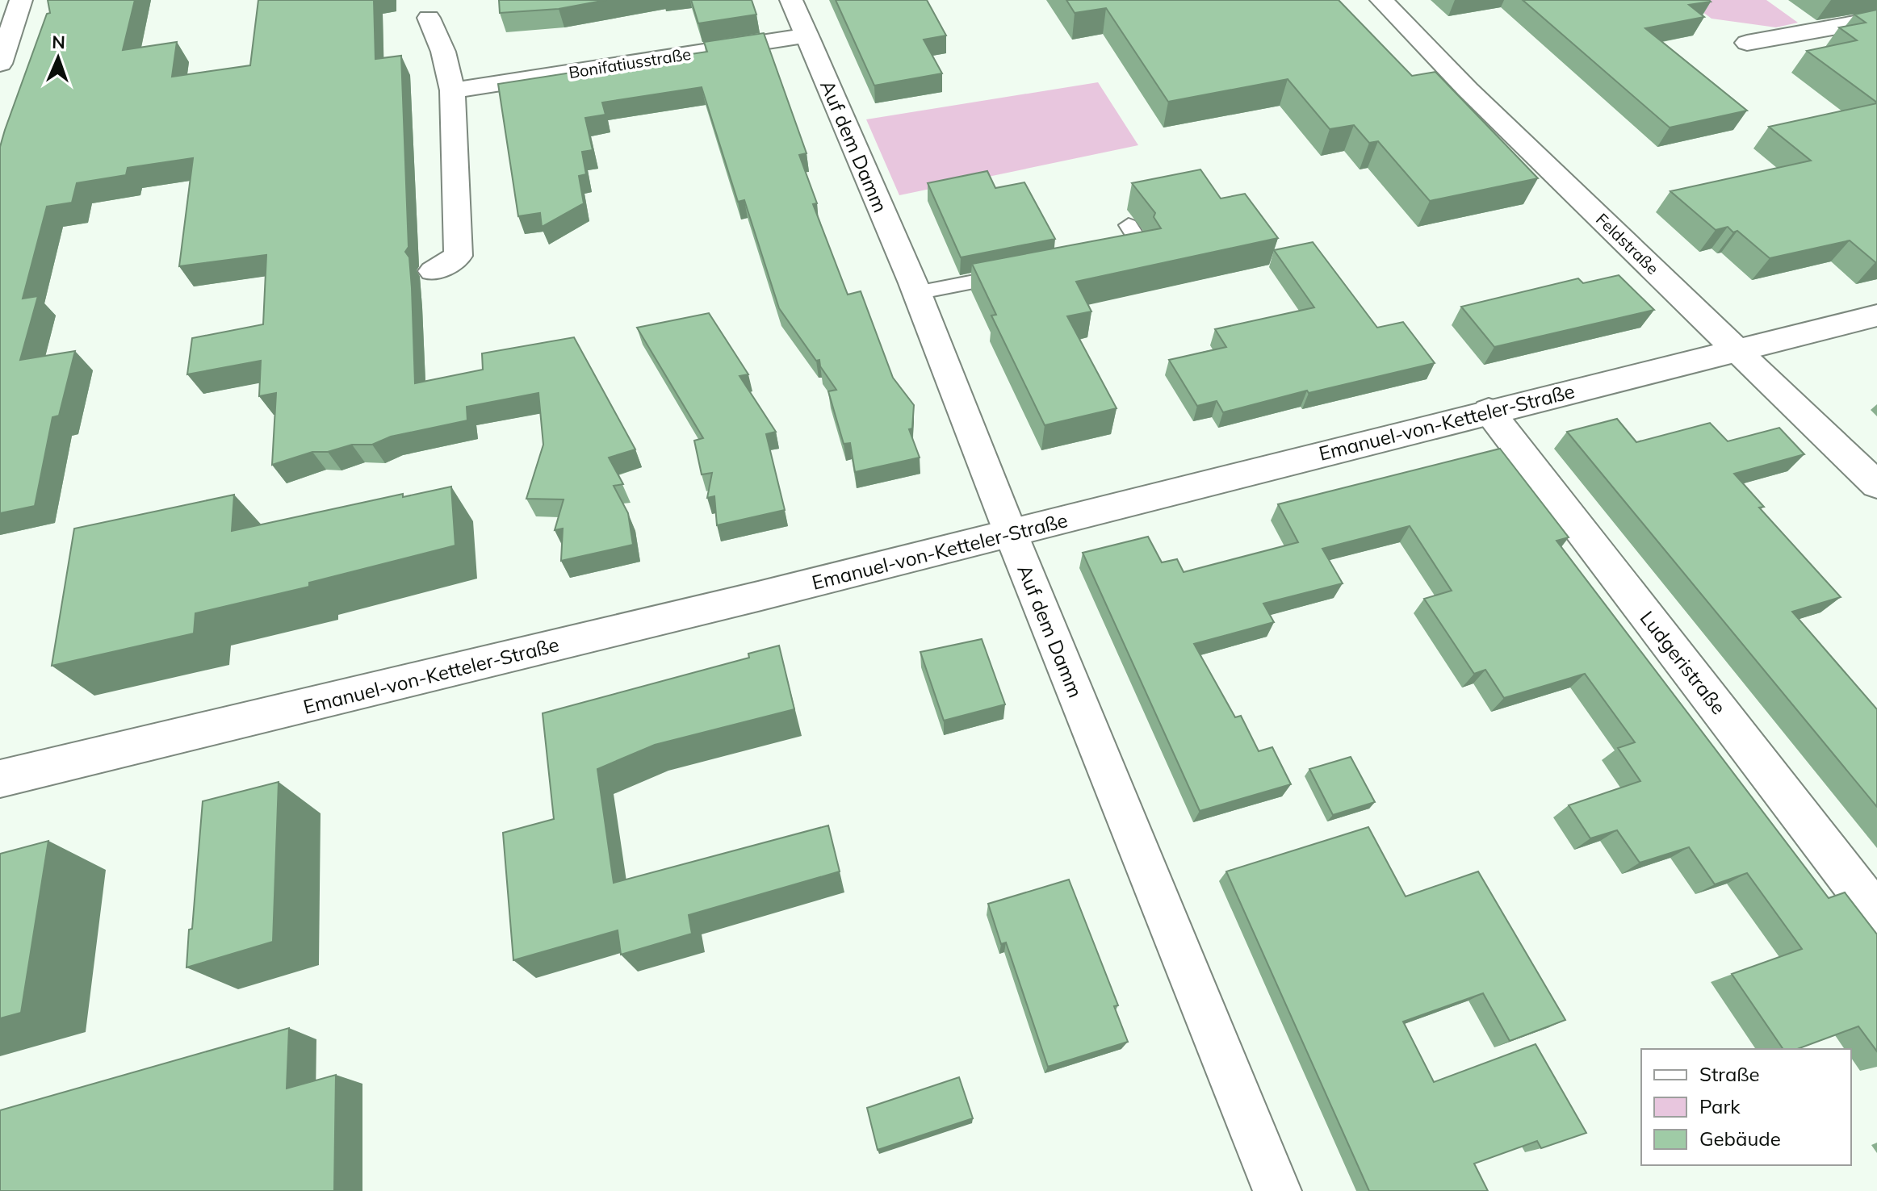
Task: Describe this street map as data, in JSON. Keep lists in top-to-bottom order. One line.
{"streets":{"street":["Bonifatiusstraße","Auf dem Damm","Feldstraße","Emanuel-von-Ketteler-Straße","Ludgeristraße"]},"crossings":[["Bonifatiusstraße","Auf dem Damm"],["Auf dem Damm","Emanuel-von-Ketteler-Straße"],["Feldstraße","Emanuel-von-Ketteler-Straße"],["Emanuel-von-Ketteler-Straße","Ludgeristraße"]],"legend":["Straße","Park","Gebäude"],"north":"top"}
